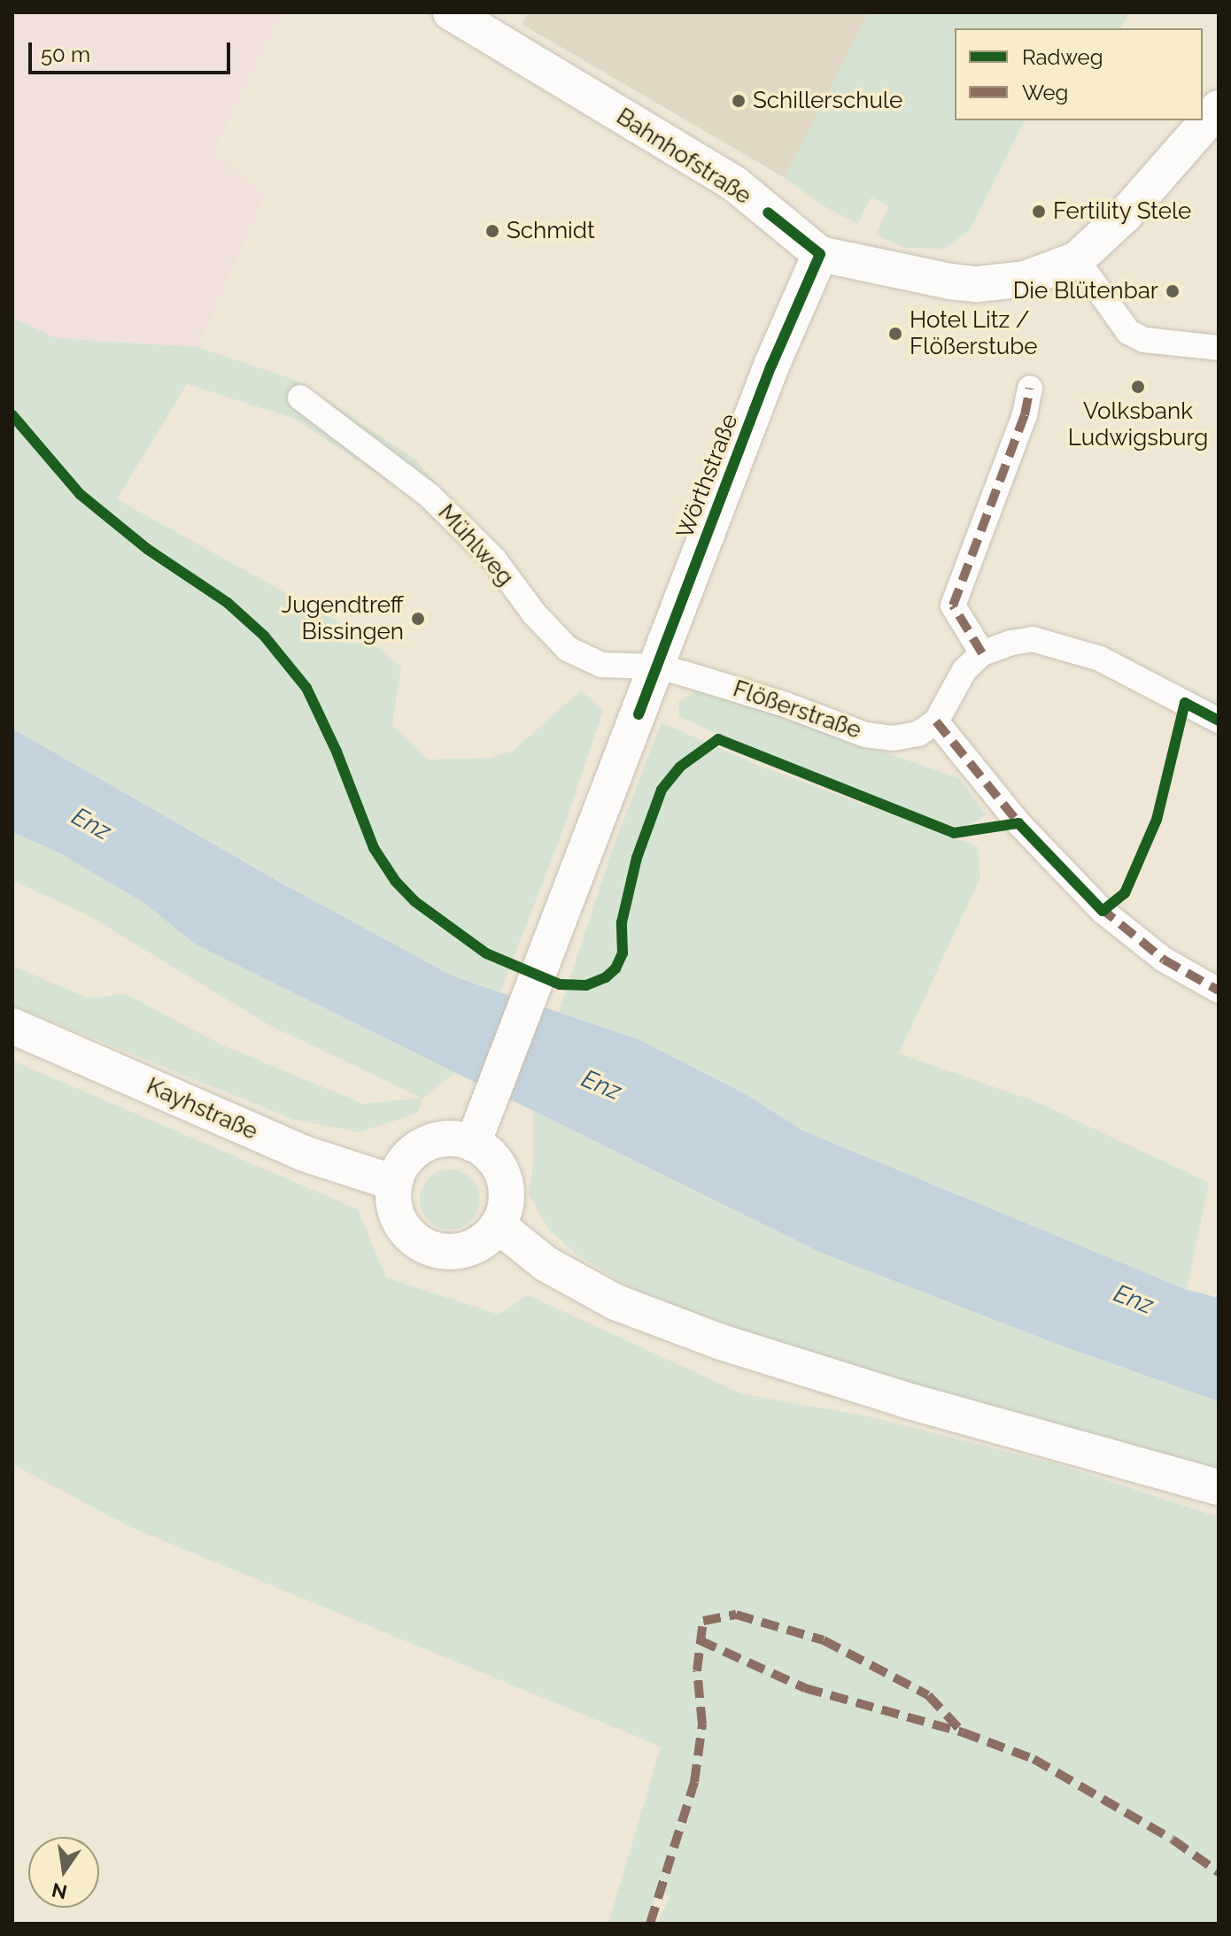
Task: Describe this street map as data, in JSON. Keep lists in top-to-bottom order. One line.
{"streets":{"street":["Bahnhofstraße","Wörthstraße","Mühlweg","Flößerstraße","Kayhstraße"]},"crossings":[["Bahnhofstraße","Wörthstraße"],["Wörthstraße","Mühlweg"],["Wörthstraße","Flößerstraße"],["Wörthstraße","Kayhstraße"],["Mühlweg","Flößerstraße"]],"water":["Enz"],"places":["Schillerschule","Fertility Stele","Schmidt","Die Blütenbar","Hotel Litz / Flößerstube","Volksbank Ludwigsburg","Jugendtreff Bissingen"],"legend":["Radweg","Weg"],"scale_bar":"50 m","north":"bottom"}
